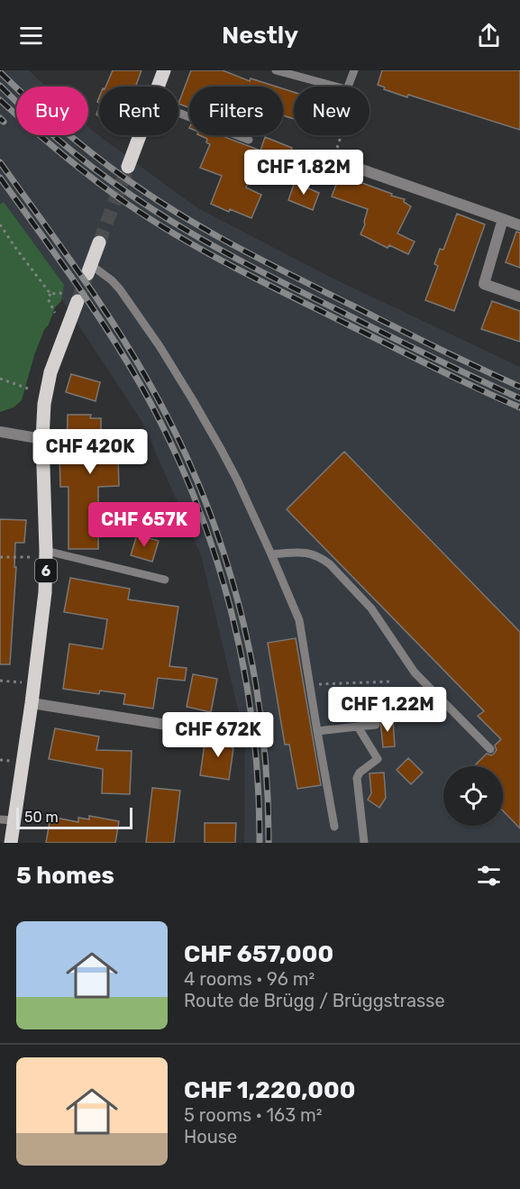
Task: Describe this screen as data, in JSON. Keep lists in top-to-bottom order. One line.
{"streets":{"main road":["6"]},"scale_bar":"50 m","page":{"header":"Nestly","chip":["Buy","Rent","Filters","New"],"price":["CHF 1.82M","CHF 420K","CHF 657K","CHF 1.22M","CHF 672K"],"scale":"50 m","heading":"5 homes","list":[{"name":"CHF 657,000","note":"4 rooms · 96 m² · Route de Brügg / Brüggstrasse"},{"name":"CHF 1,220,000","note":"5 rooms · 163 m² · House"}]}}
